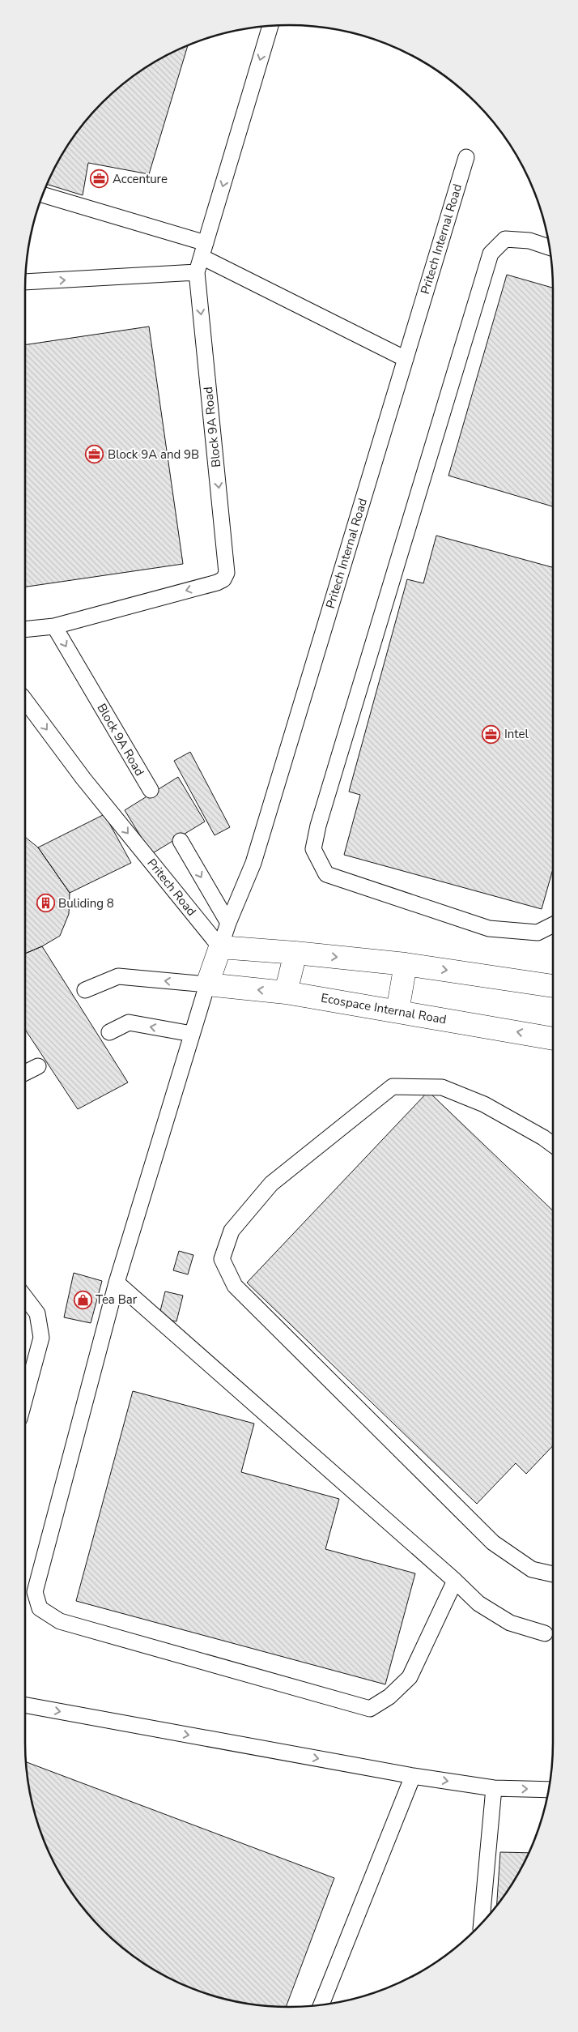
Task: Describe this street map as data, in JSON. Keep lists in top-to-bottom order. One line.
{"streets":{"street":["Ecospace Internal Road"],"lane":["Pritech Internal Road","Block 9A Road","Pritech Road"]},"crossings":[["Pritech Internal Road","Pritech Road"]],"places":{"office":["Accenture","Block 9A and 9B","Intel"],"building":["Buliding 8"],"shop":["Tea Bar"]}}
